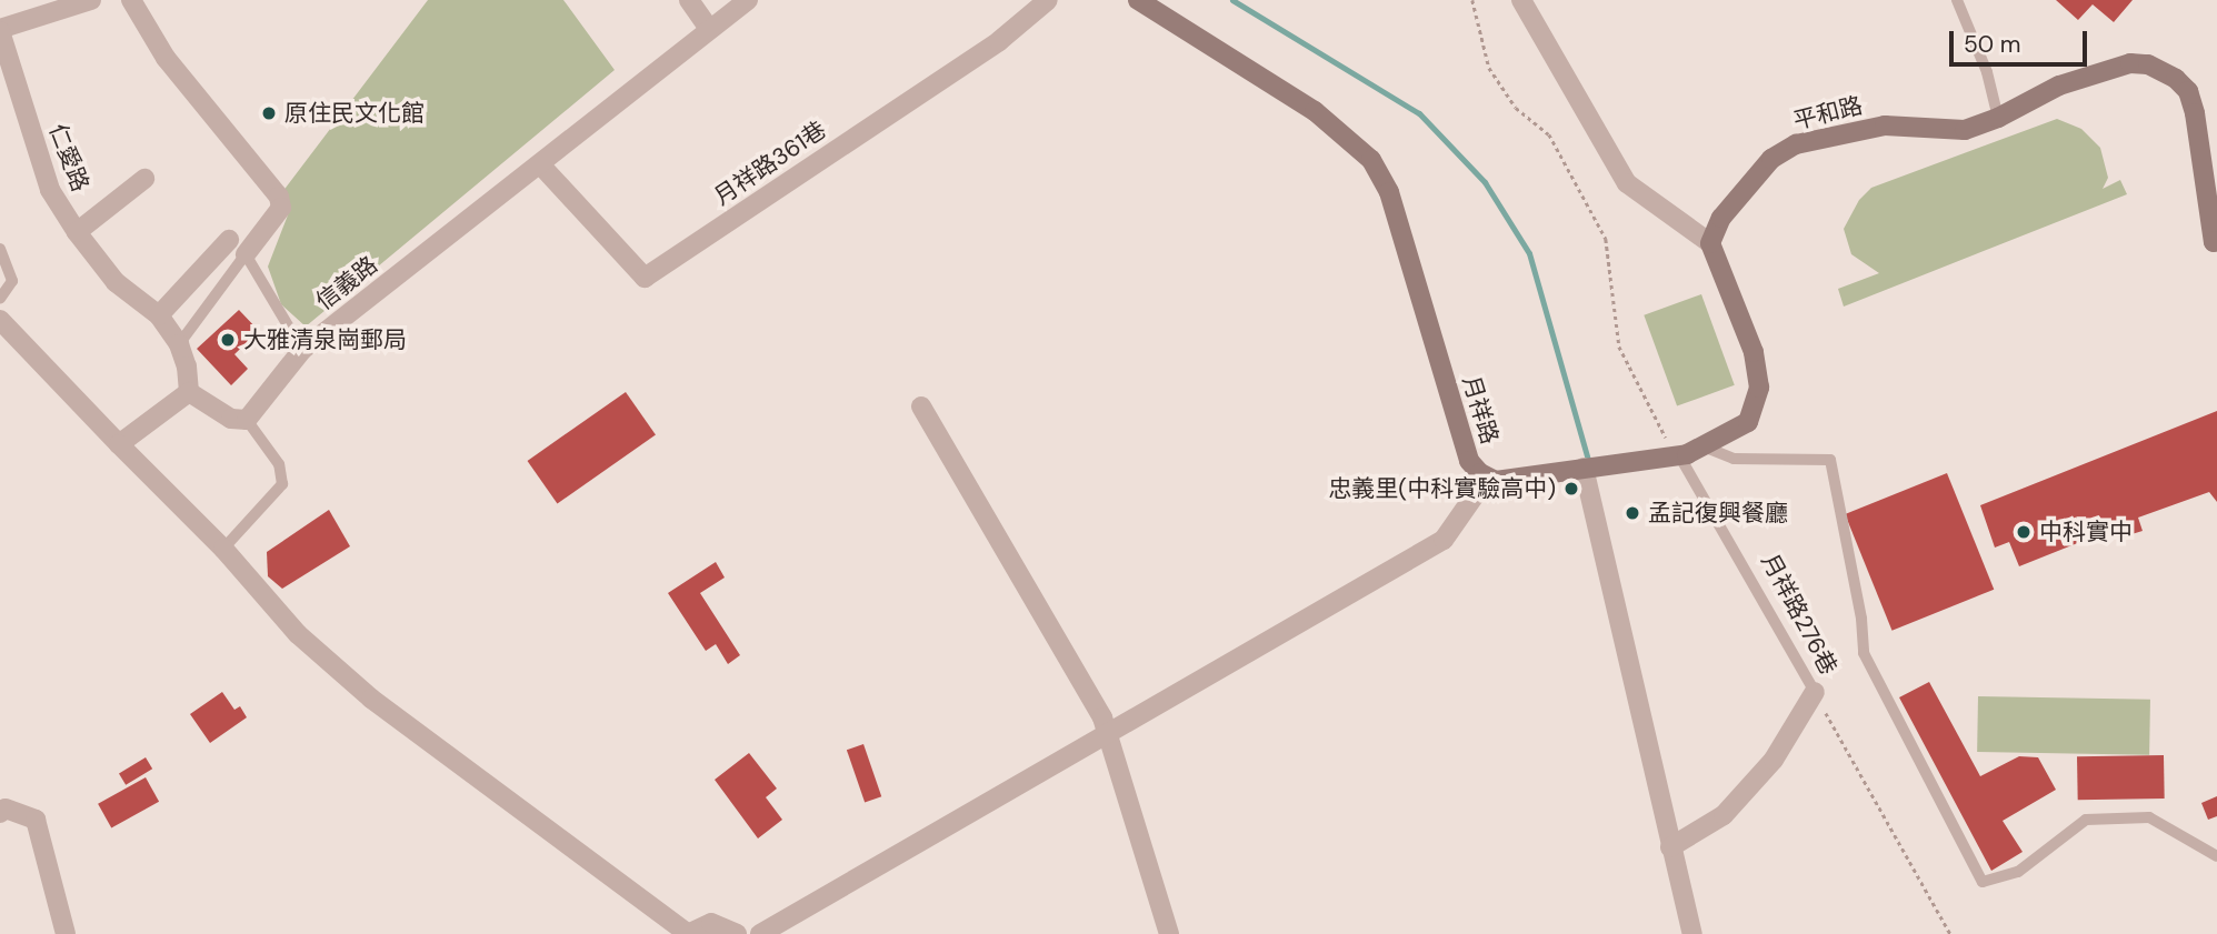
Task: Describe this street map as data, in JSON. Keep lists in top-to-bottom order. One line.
{"streets":{"street":["平和路","仁愛路","月祥路361巷","信義路","月祥路","月祥路276巷"]},"crossings":[["月祥路361巷","信義路"]],"places":["原住民文化館","大雅清泉崗郵局","忠義里(中科實驗高中)","孟記復興餐廳","中科實中"],"scale_bar":"50 m"}
